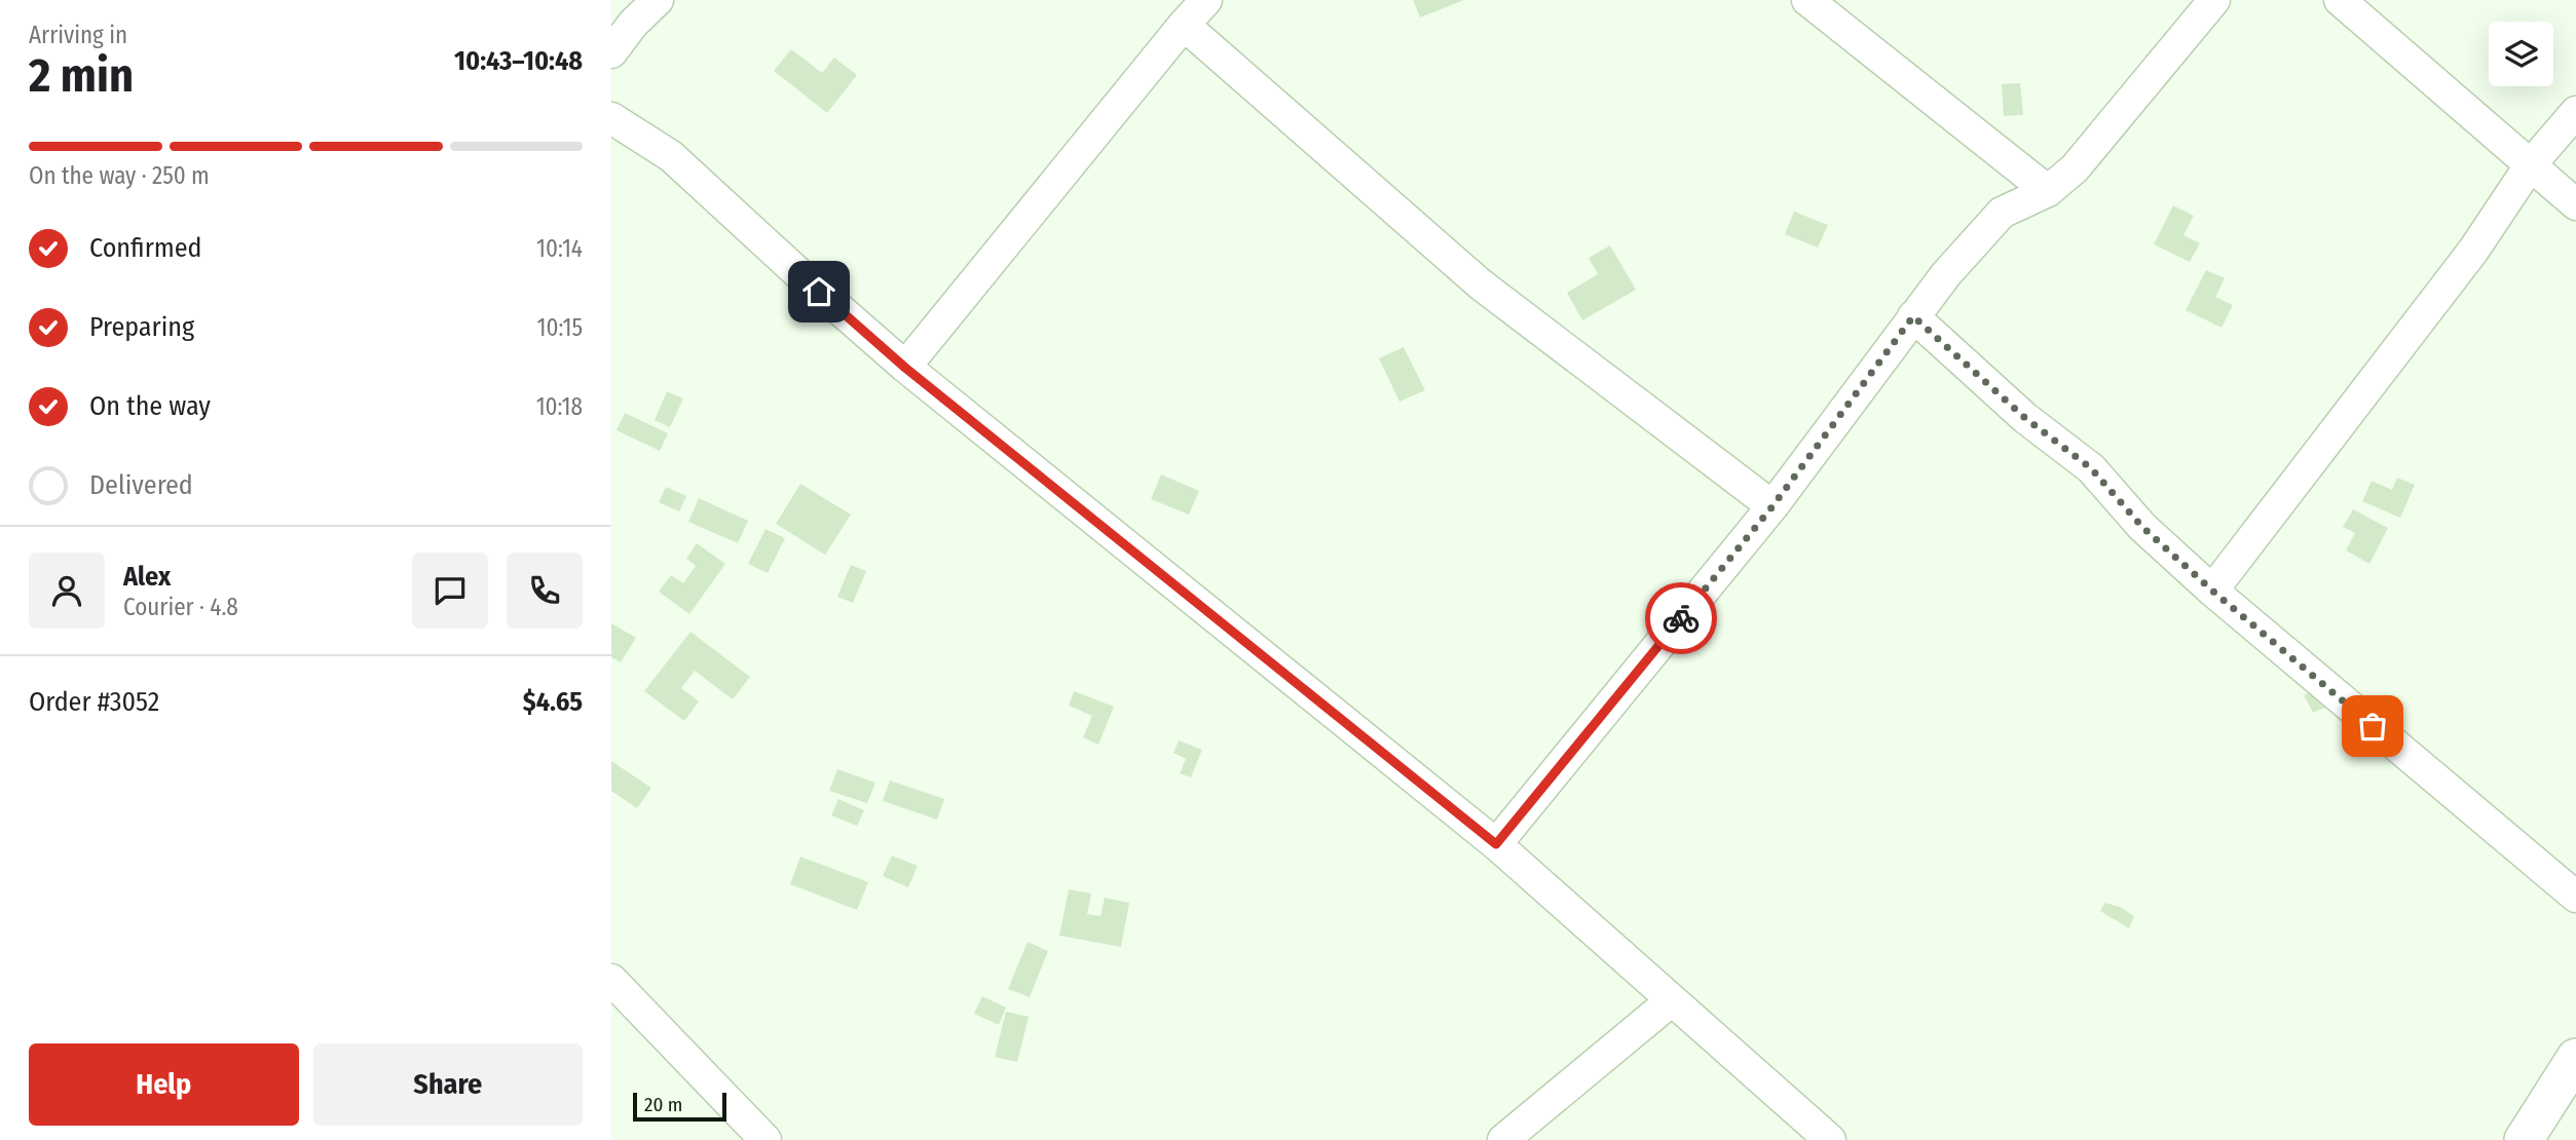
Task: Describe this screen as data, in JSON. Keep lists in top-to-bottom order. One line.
{"scale_bar":"20 m","page":{"heading":["2 min","Arriving in","10:43–10:48"],"panel":["Alex","Courier · 4.8","Order #3052","$4.65"],"bar":"On the way · 250 m","list":[["Confirmed","10:14"],["Preparing","10:15"],["On the way","10:18"],"Delivered"],"buttons":["Help","Share"],"scale":"20 m"}}
